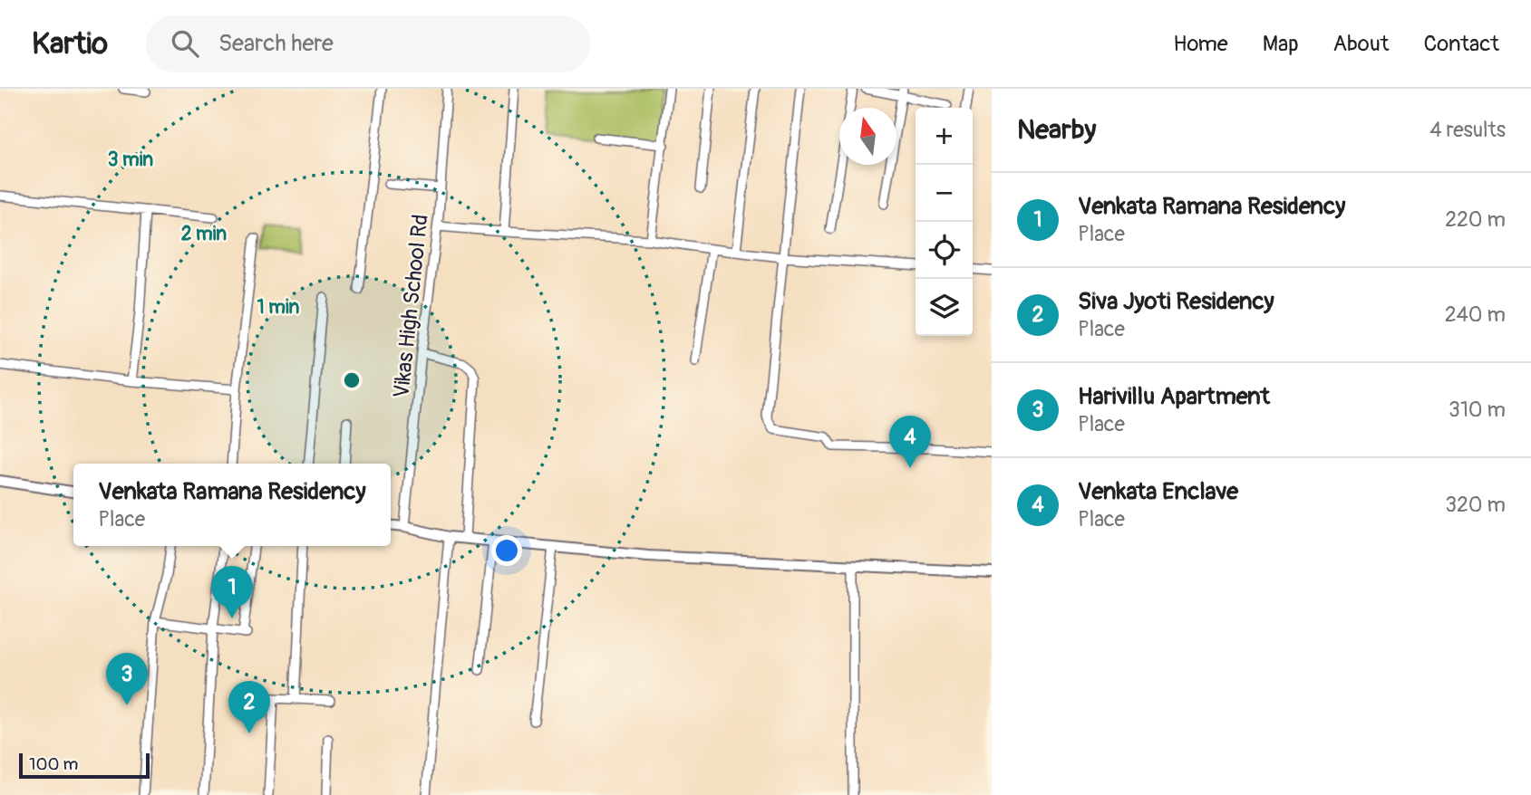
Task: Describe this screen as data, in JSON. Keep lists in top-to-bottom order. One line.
{"streets":{"street":["Vikas High School Rd"]},"scale_bar":"100 m","north":"top","page":{"header":"Kartio","search":"Search here","nav":["Home","Map","About","Contact"],"heading":["Nearby","4 results"],"map_buttons":["+","−"],"list":[{"mark":"1","name":"Venkata Ramana Residency","note":"Place","value":"220 m"},{"mark":"2","name":"Siva Jyoti Residency","note":"Place","value":"240 m"},{"mark":"3","name":"Harivillu Apartment","note":"Place","value":"310 m"},{"mark":"4","name":"Venkata Enclave","note":"Place","value":"320 m"}],"pins":["4","1","3","2"],"popup":["Venkata Ramana Residency","Place"],"scale":"100 m"},"rings":["3 min","2 min","1 min"]}
